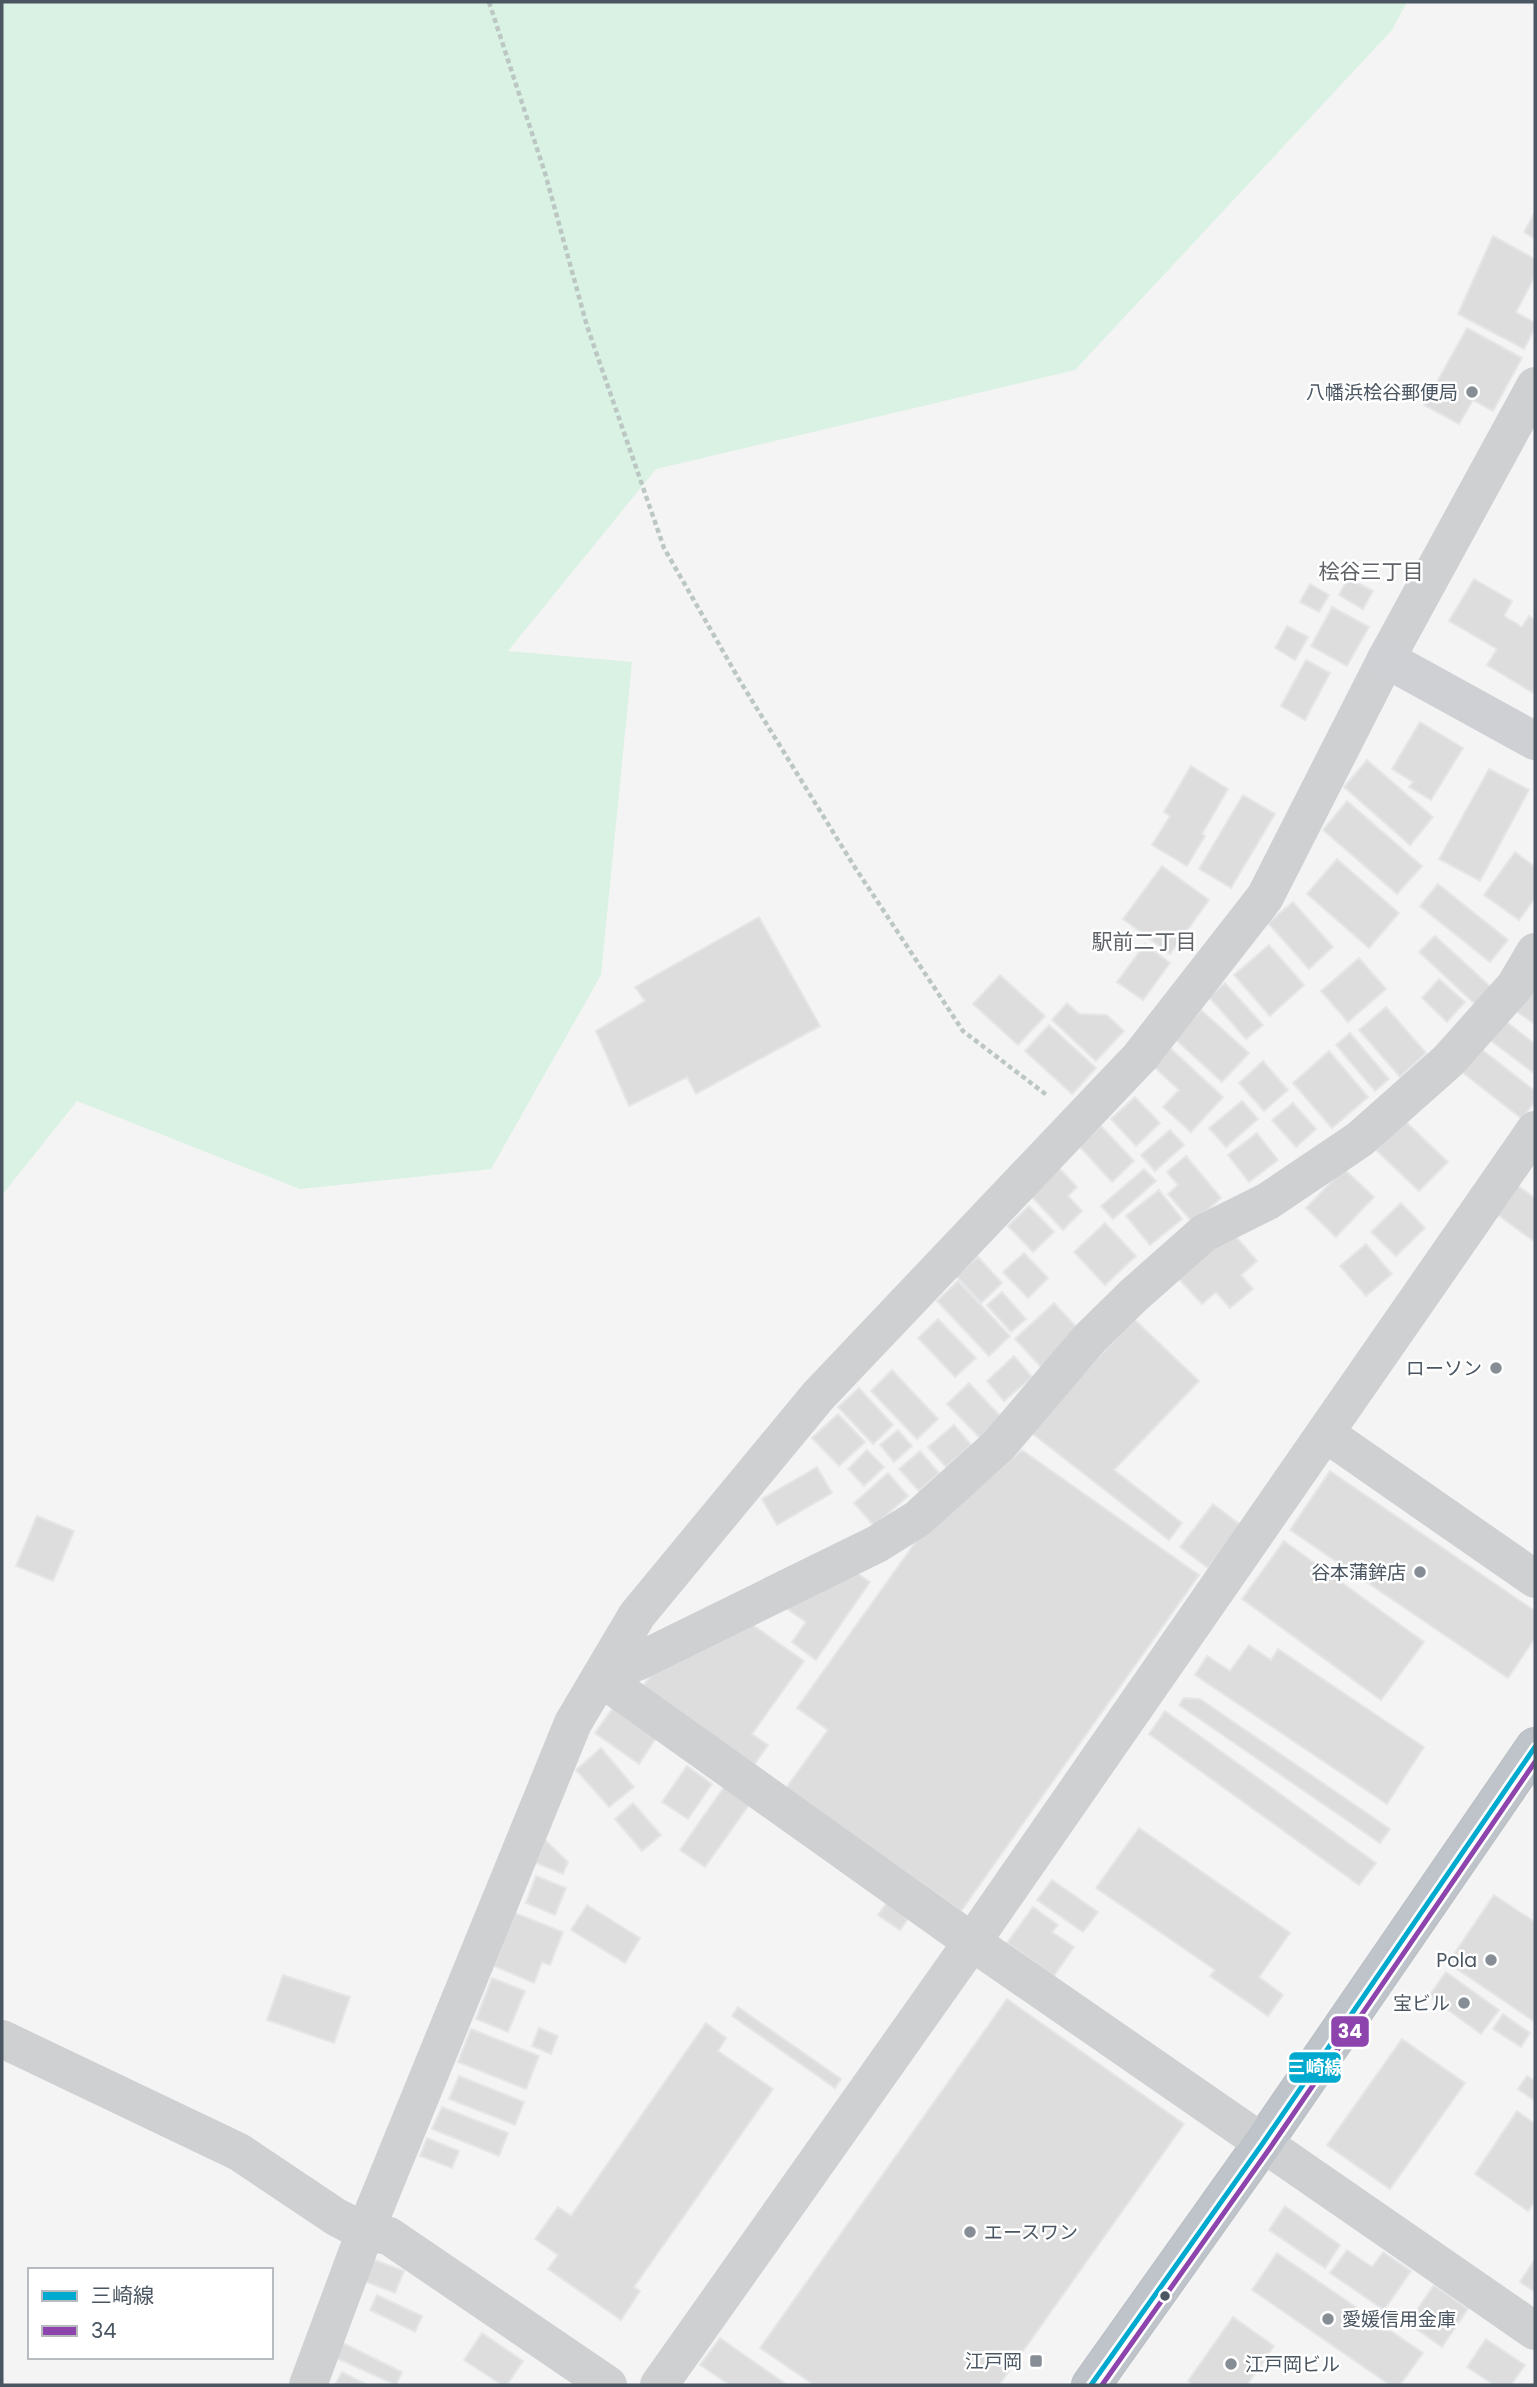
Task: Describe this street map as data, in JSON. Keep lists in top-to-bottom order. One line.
{"districts":["桧谷三丁目","駅前二丁目"],"places":{"other":["八幡浜桧谷郵便局","ローソン","谷本蒲鉾店","Pola","宝ビル","エースワン","愛媛信用金庫","江戸岡ビル"],"transit":["江戸岡"]},"lines":["transit line 三崎線","transit line 34"],"legend":["三崎線","34"]}
